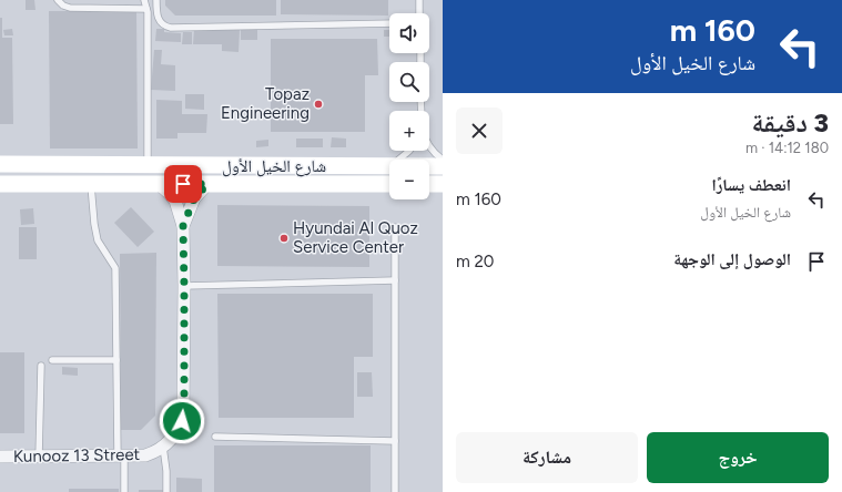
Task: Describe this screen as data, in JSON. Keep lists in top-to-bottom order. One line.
{"streets":{"main road":["شارع الخيل الأول"],"street":["Kunooz 13 Street"]},"crossings":[["شارع الخيل الأول","Kunooz 13 Street"]],"places":["Topaz Engineering","Hyundai Al Quoz Service Center"],"page":{"turn":["160 m","شارع الخيل الأول"],"map_buttons":["+","−"],"heading":["3 دقيقة","180 m · 14:12"],"list":[{"name":"انعطف يسارًا","note":"شارع الخيل الأول","value":"160 m"},{"name":"الوصول إلى الوجهة","value":"20 m"}],"buttons":["خروج","مشاركة"]}}
